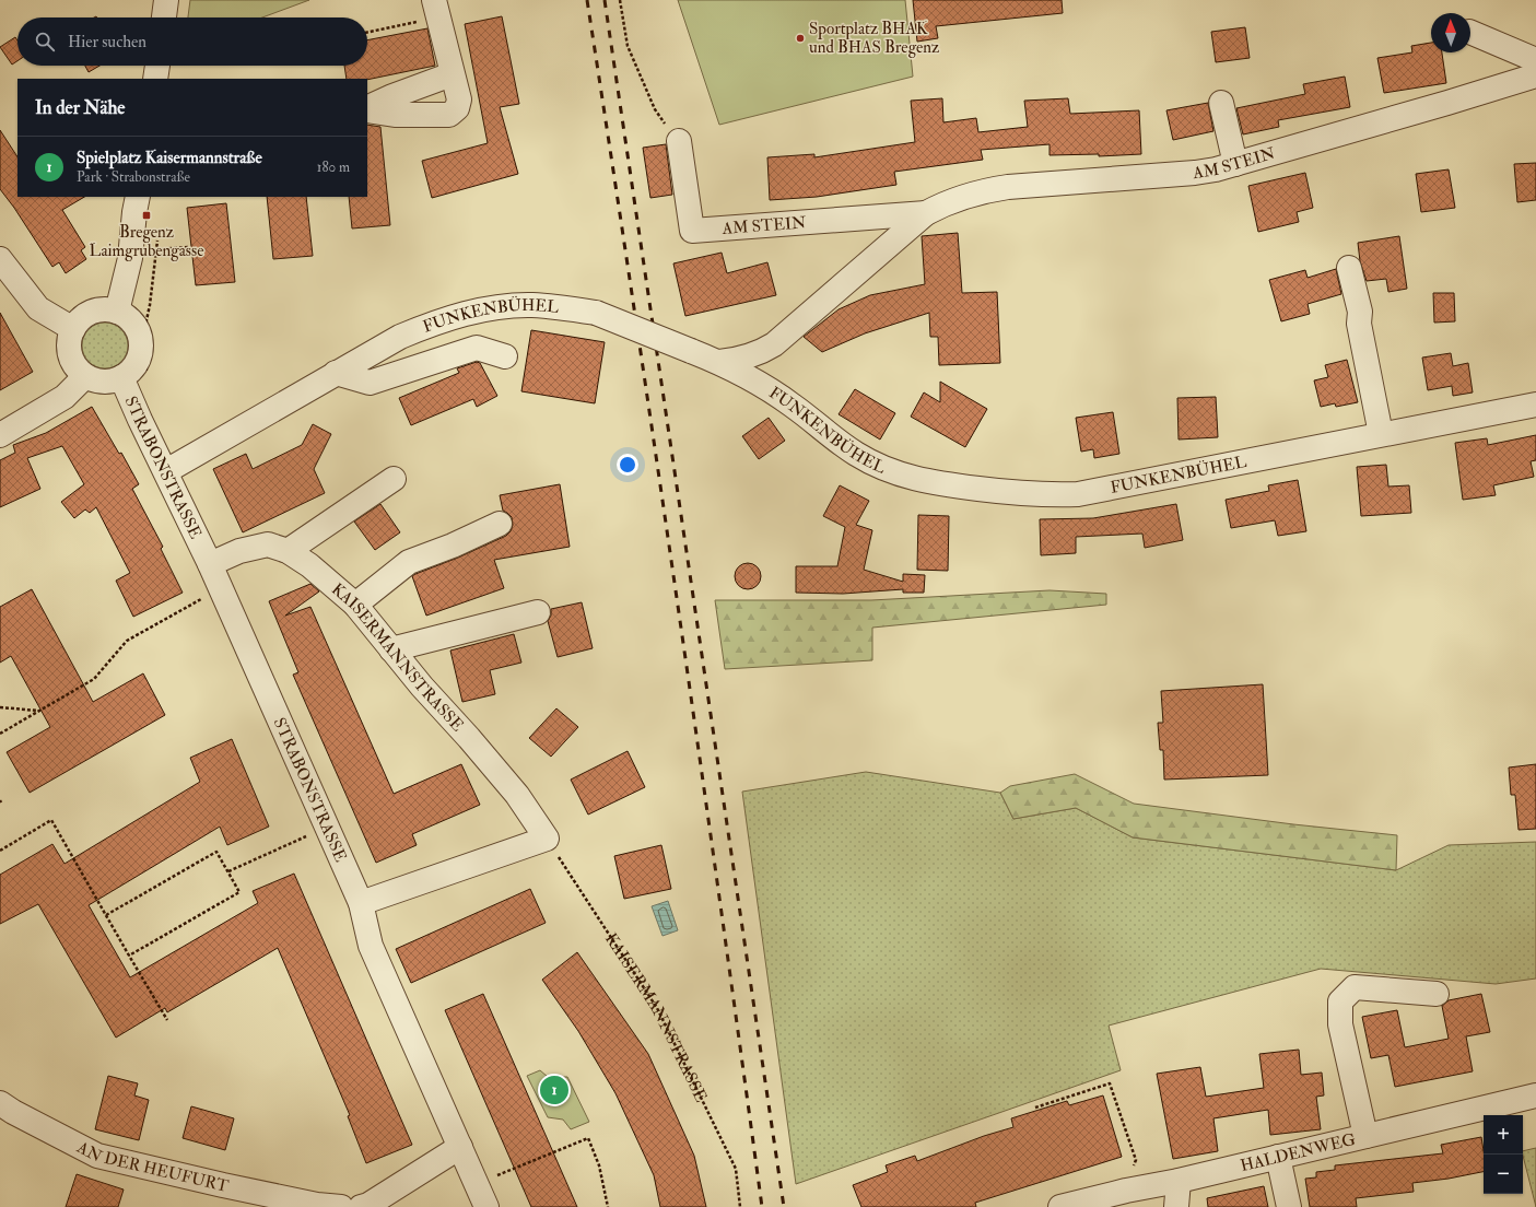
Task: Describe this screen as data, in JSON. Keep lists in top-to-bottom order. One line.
{"streets":{"street":["AM STEIN","FUNKENBÜHEL","STRABONSTRASSE","KAISERMANNSTRASSE","HALDENWEG","AN DER HEUFURT"]},"crossings":[["AM STEIN","FUNKENBÜHEL"],["FUNKENBÜHEL","STRABONSTRASSE"],["STRABONSTRASSE","KAISERMANNSTRASSE"]],"places":{"other":["Sportplatz BHAK und BHAS Bregenz"],"transit":["Bregenz Laimgrubengasse"]},"north":"top","page":{"search":"Hier suchen","heading":"In der Nähe","list":[{"mark":"1","name":"Spielplatz Kaisermannstraße","note":"Park · Strabonstraße","value":"180 m"}],"pins":"1","map_buttons":["+","−"]}}
